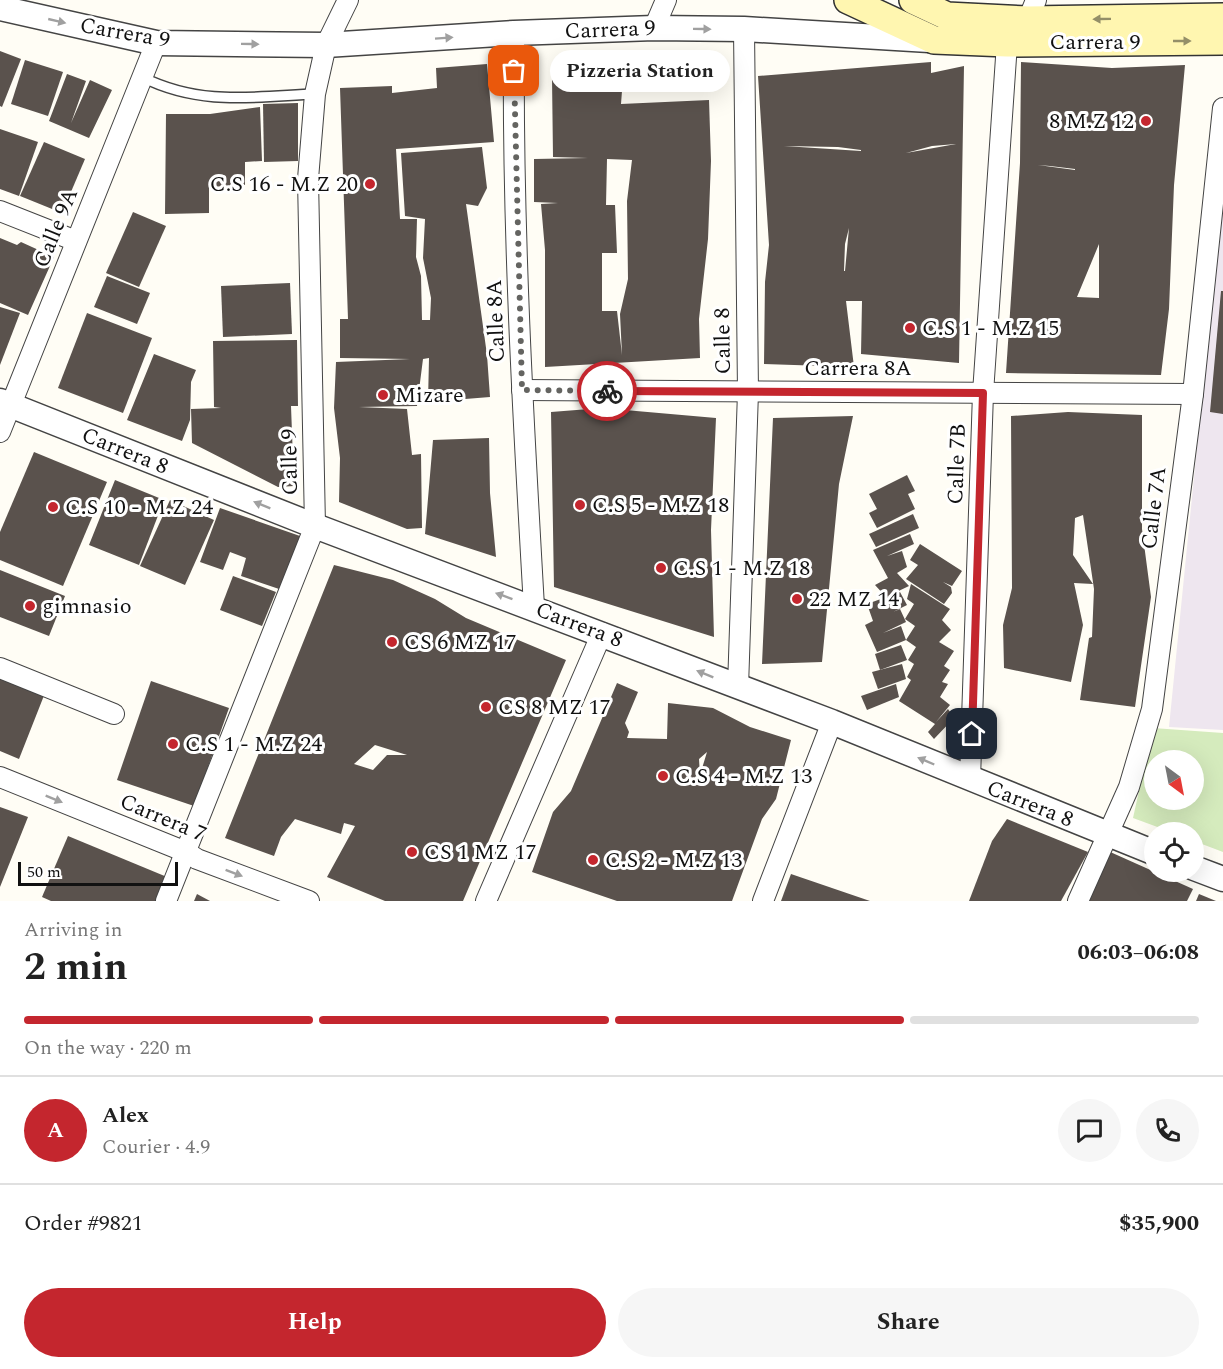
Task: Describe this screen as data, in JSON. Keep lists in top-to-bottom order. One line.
{"streets":{"main road":["Carrera 9"],"street":["Calle 9A","Calle 8A","Calle 8","Carrera 8A","Carrera 8","Calle 9","Calle 7B","Calle 7A","Carrera 7"]},"crossings":[["Carrera 9","Calle 9A"],["Carrera 9","Calle 8A"],["Carrera 9","Calle 8"],["Carrera 9","Calle 9"],["Carrera 9","Calle 7B"],["Calle 9A","Carrera 8"],["Calle 8A","Carrera 8A"],["Calle 8A","Carrera 8"],["Calle 8","Carrera 8A"],["Calle 8","Carrera 8"],["Carrera 8A","Calle 7B"],["Carrera 8A","Calle 7A"],["Carrera 8","Calle 9"],["Carrera 8","Calle 7B"],["Carrera 8","Calle 7A"],["Calle 9","Carrera 7"]],"one_way":["Carrera 8","Carrera 7"],"places":["Pizzeria Station","8 M.Z 12","C.S 16 - M.Z 20","C.S 1 - M.Z 15","Mizare","C.S 5 - M.Z 18","C.S 10 - M.Z 24","C.S 1 - M.Z 18","22 MZ 14","gimnasio","CS 6 MZ 17","CS 8 MZ 17","C.S 1 - M.Z 24","C.S 4 - M.Z 13","CS 1 MZ 17","C.S 2 - M.Z 13"],"scale_bar":"50 m","north":"bottom right","page":{"bubble":"Pizzeria Station","scale":"50 m","heading":["2 min","Arriving in","06:03–06:08"],"panel":["Alex","Courier · 4.9","Order #9821","$35,900"],"bar":"On the way · 220 m","round":"A","buttons":["Help","Share"]}}
